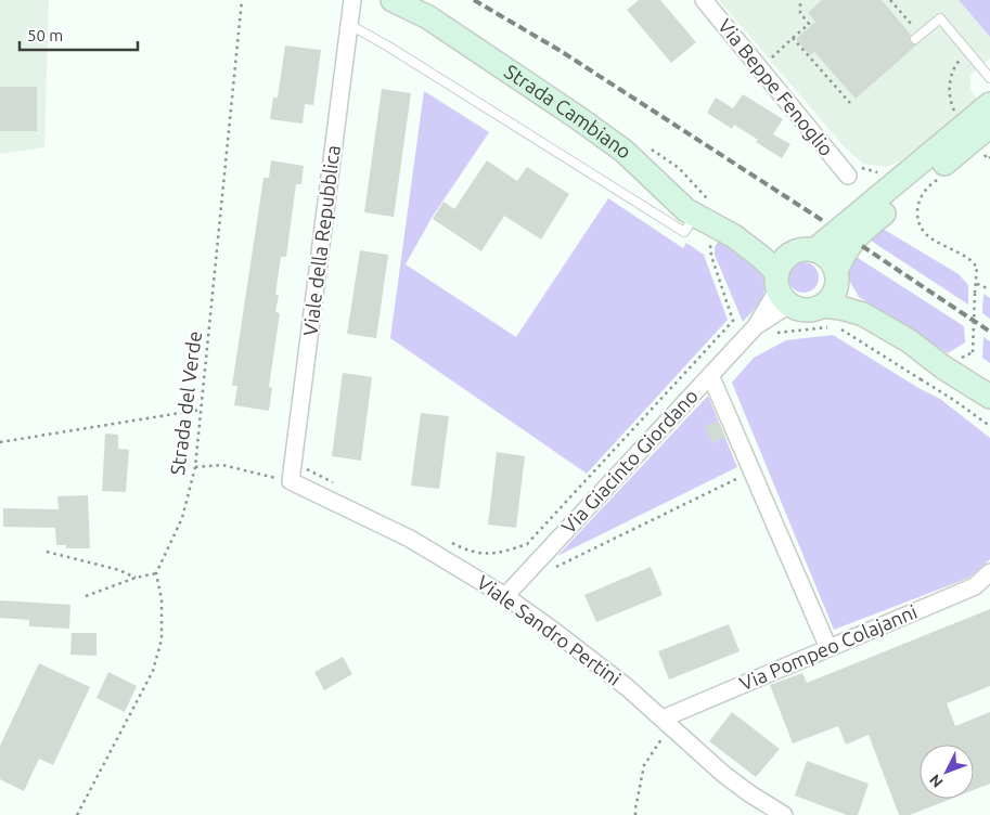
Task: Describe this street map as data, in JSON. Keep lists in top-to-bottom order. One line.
{"streets":{"main road":["Strada Cambiano"],"street":["Via Beppe Fenoglio","Viale della Repubblica","Via Giacinto Giordano","Viale Sandro Pertini","Via Pompeo Colajanni"],"path":["Strada del Verde"]},"crossings":[["Strada Cambiano","Via Giacinto Giordano"],["Viale della Repubblica","Viale Sandro Pertini"],["Via Giacinto Giordano","Viale Sandro Pertini"],["Viale Sandro Pertini","Via Pompeo Colajanni"]],"scale_bar":"50 m","north":"bottom left"}
